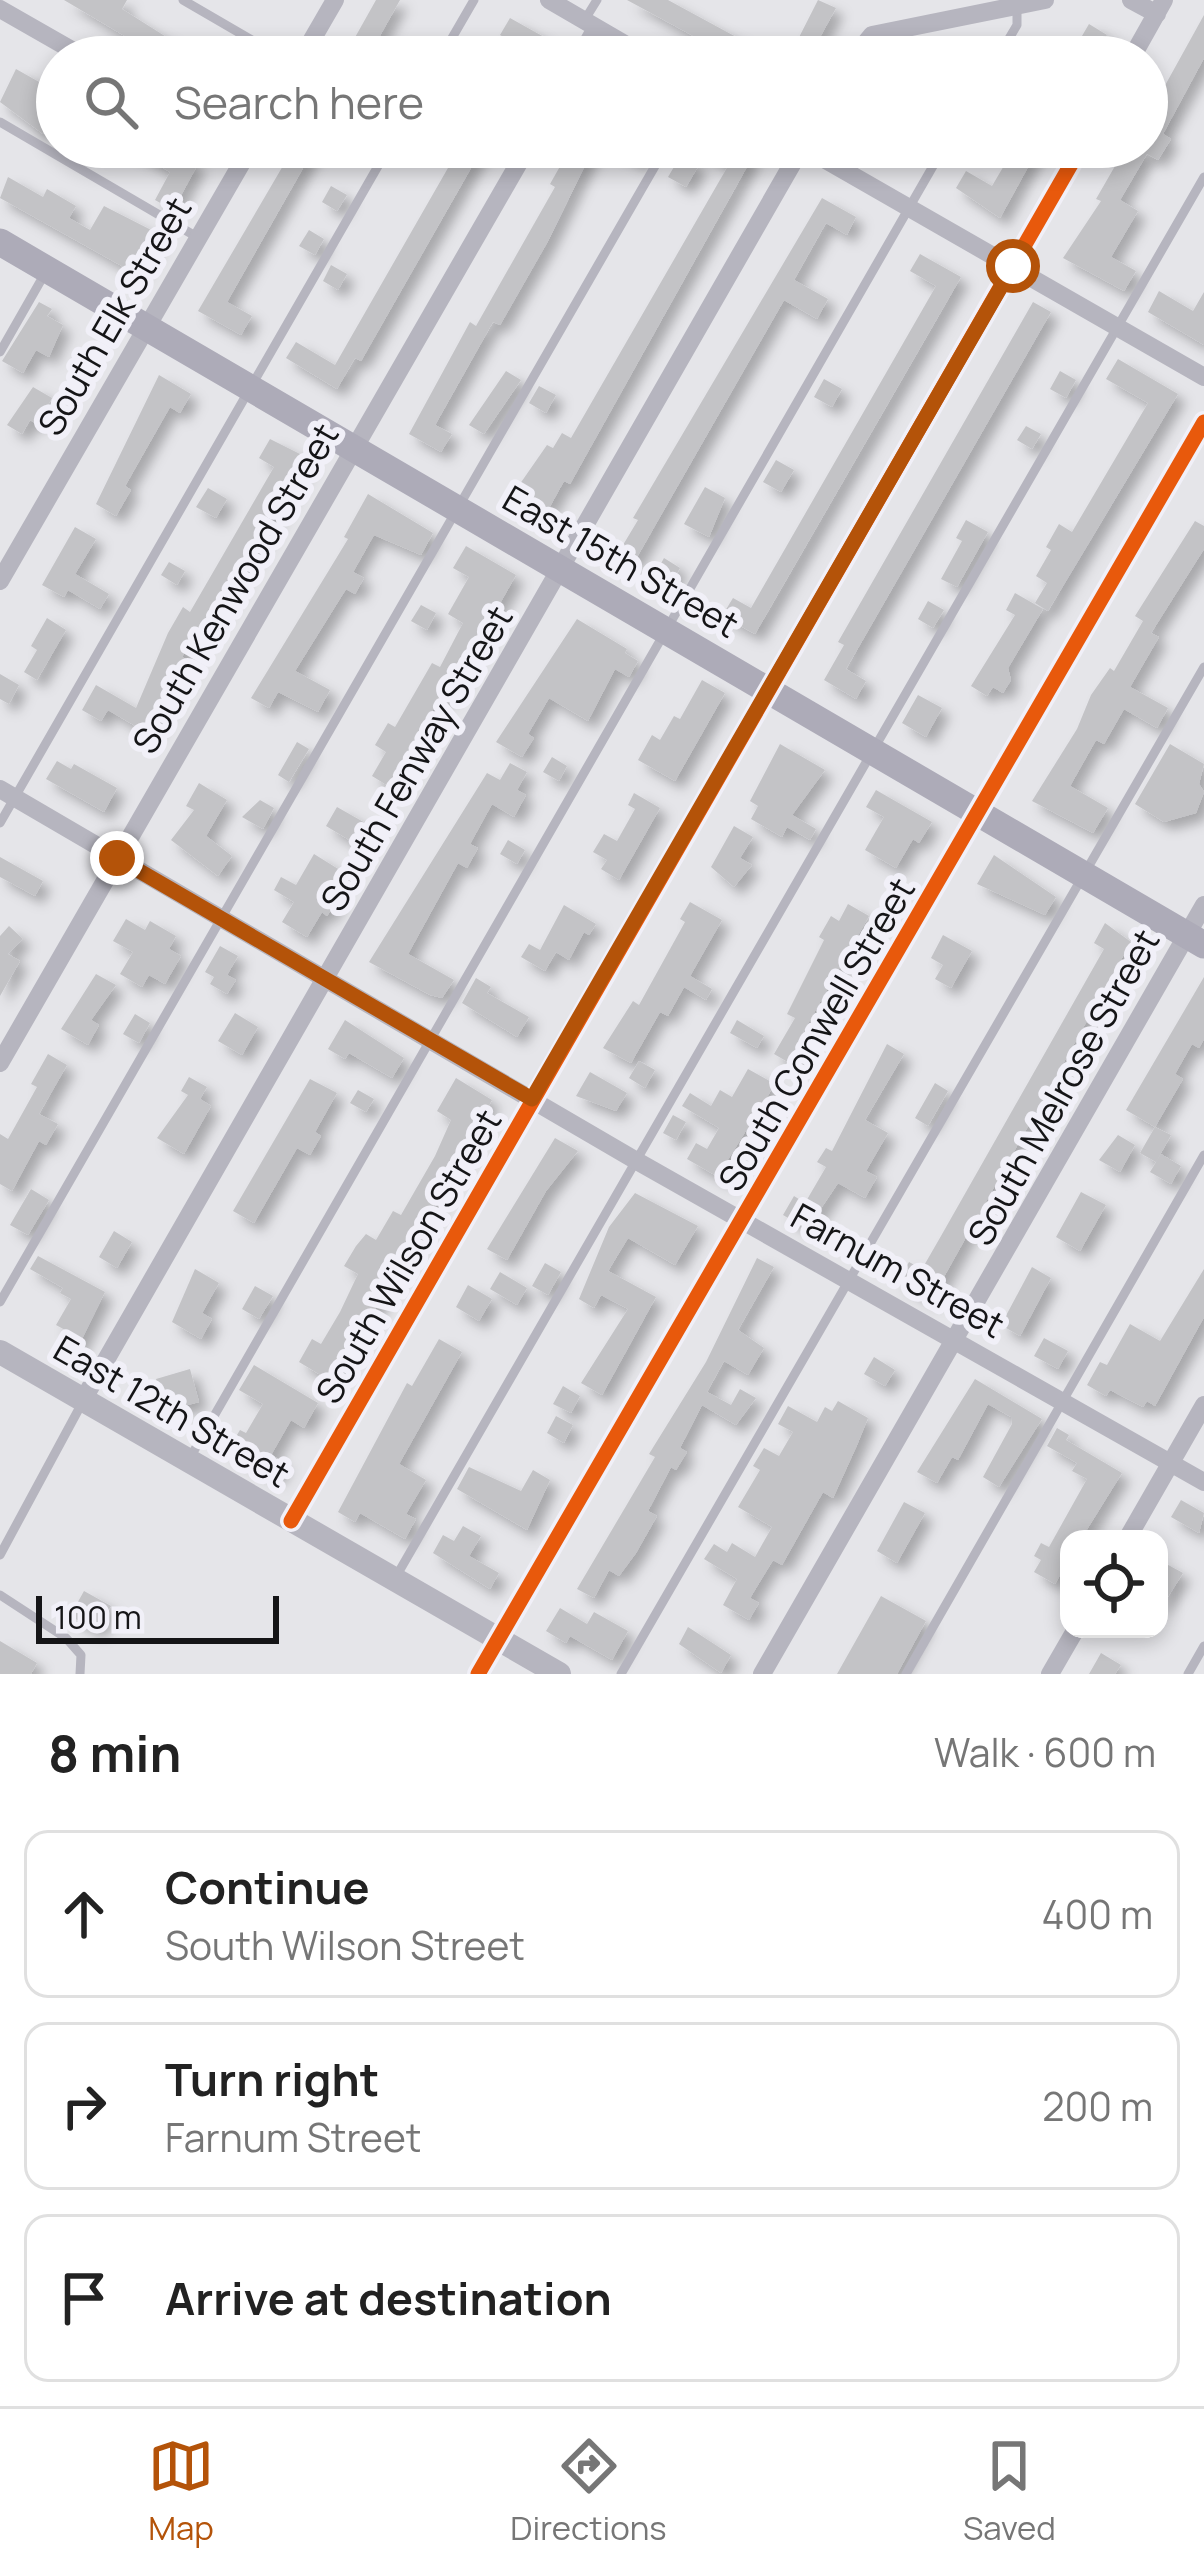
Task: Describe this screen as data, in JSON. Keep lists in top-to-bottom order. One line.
{"streets":{"main road":["East 15th Street"],"street":["South Elk Street","South Kenwood Street","South Fenway Street","South Conwell Street","South Melrose Street","South Wilson Street","Farnum Street","East 12th Street"]},"crossings":[["South Elk Street","East 15th Street"],["East 15th Street","South Kenwood Street"],["East 15th Street","South Fenway Street"],["East 15th Street","South Conwell Street"],["East 15th Street","South Melrose Street"],["East 15th Street","South Wilson Street"],["South Kenwood Street","Farnum Street"],["South Fenway Street","Farnum Street"],["South Fenway Street","East 12th Street"],["South Conwell Street","Farnum Street"],["South Conwell Street","East 12th Street"],["South Melrose Street","Farnum Street"],["South Wilson Street","Farnum Street"],["South Wilson Street","East 12th Street"]],"scale_bar":"100 m","page":{"search":"Search here","scale":"100 m","heading":["8 min","Walk · 600 m"],"list":[["Continue","South Wilson Street","400 m"],["Turn right","Farnum Street","200 m"],"Arrive at destination"],"nav":["Map","Directions","Saved"]}}
